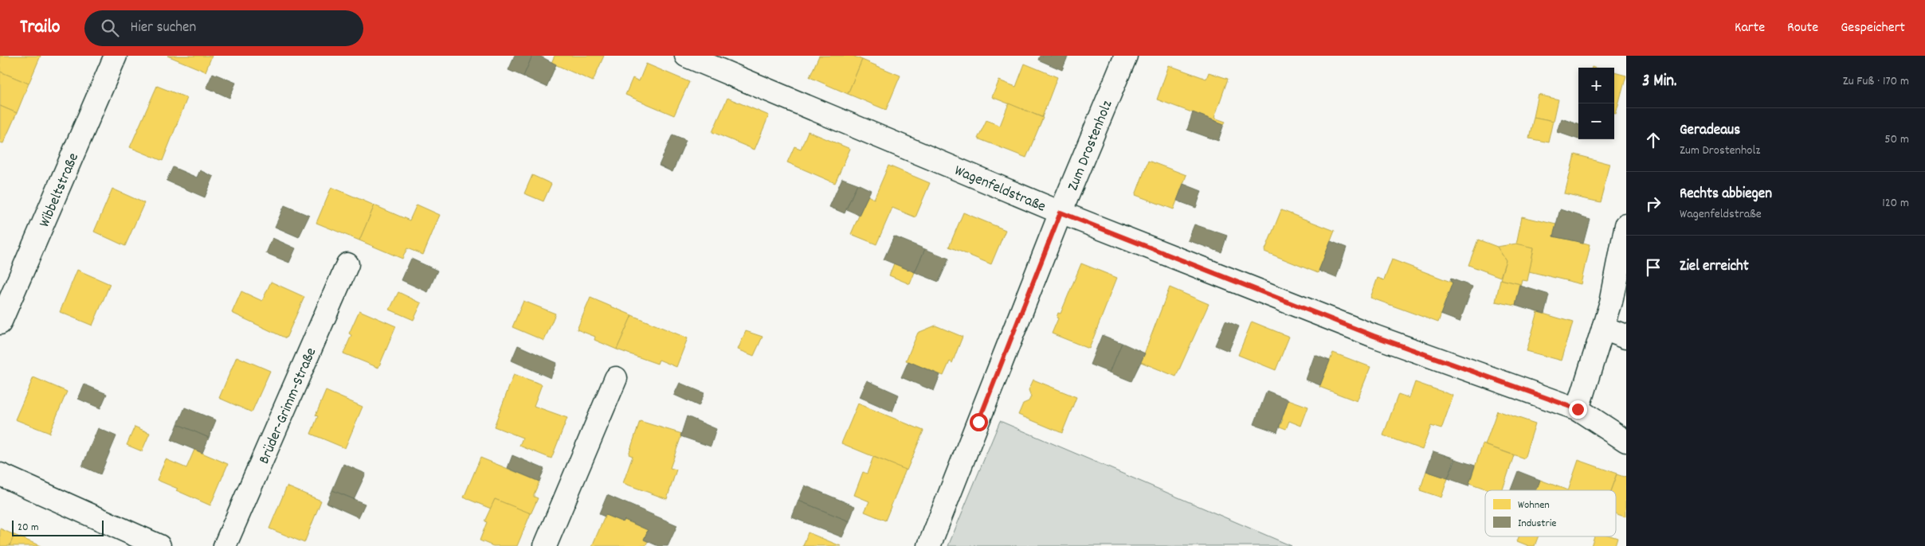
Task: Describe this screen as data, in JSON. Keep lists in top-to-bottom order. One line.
{"streets":{"street":["Zum Drostenholz","Wagenfeldstraße","Wibbeltstraße","Brüder-Grimm-Straße"]},"crossings":[["Zum Drostenholz","Wagenfeldstraße"]],"legend":["Wohnen","Industrie"],"scale_bar":"20 m","page":{"header":"Trailo","search":"Hier suchen","nav":["Karte","Route","Gespeichert"],"heading":["3 Min.","Zu Fuß · 170 m"],"map_buttons":["+","−"],"list":[["Geradeaus","Zum Drostenholz","50 m"],["Rechts abbiegen","Wagenfeldstraße","120 m"],"Ziel erreicht"],"scale":"20 m"}}
